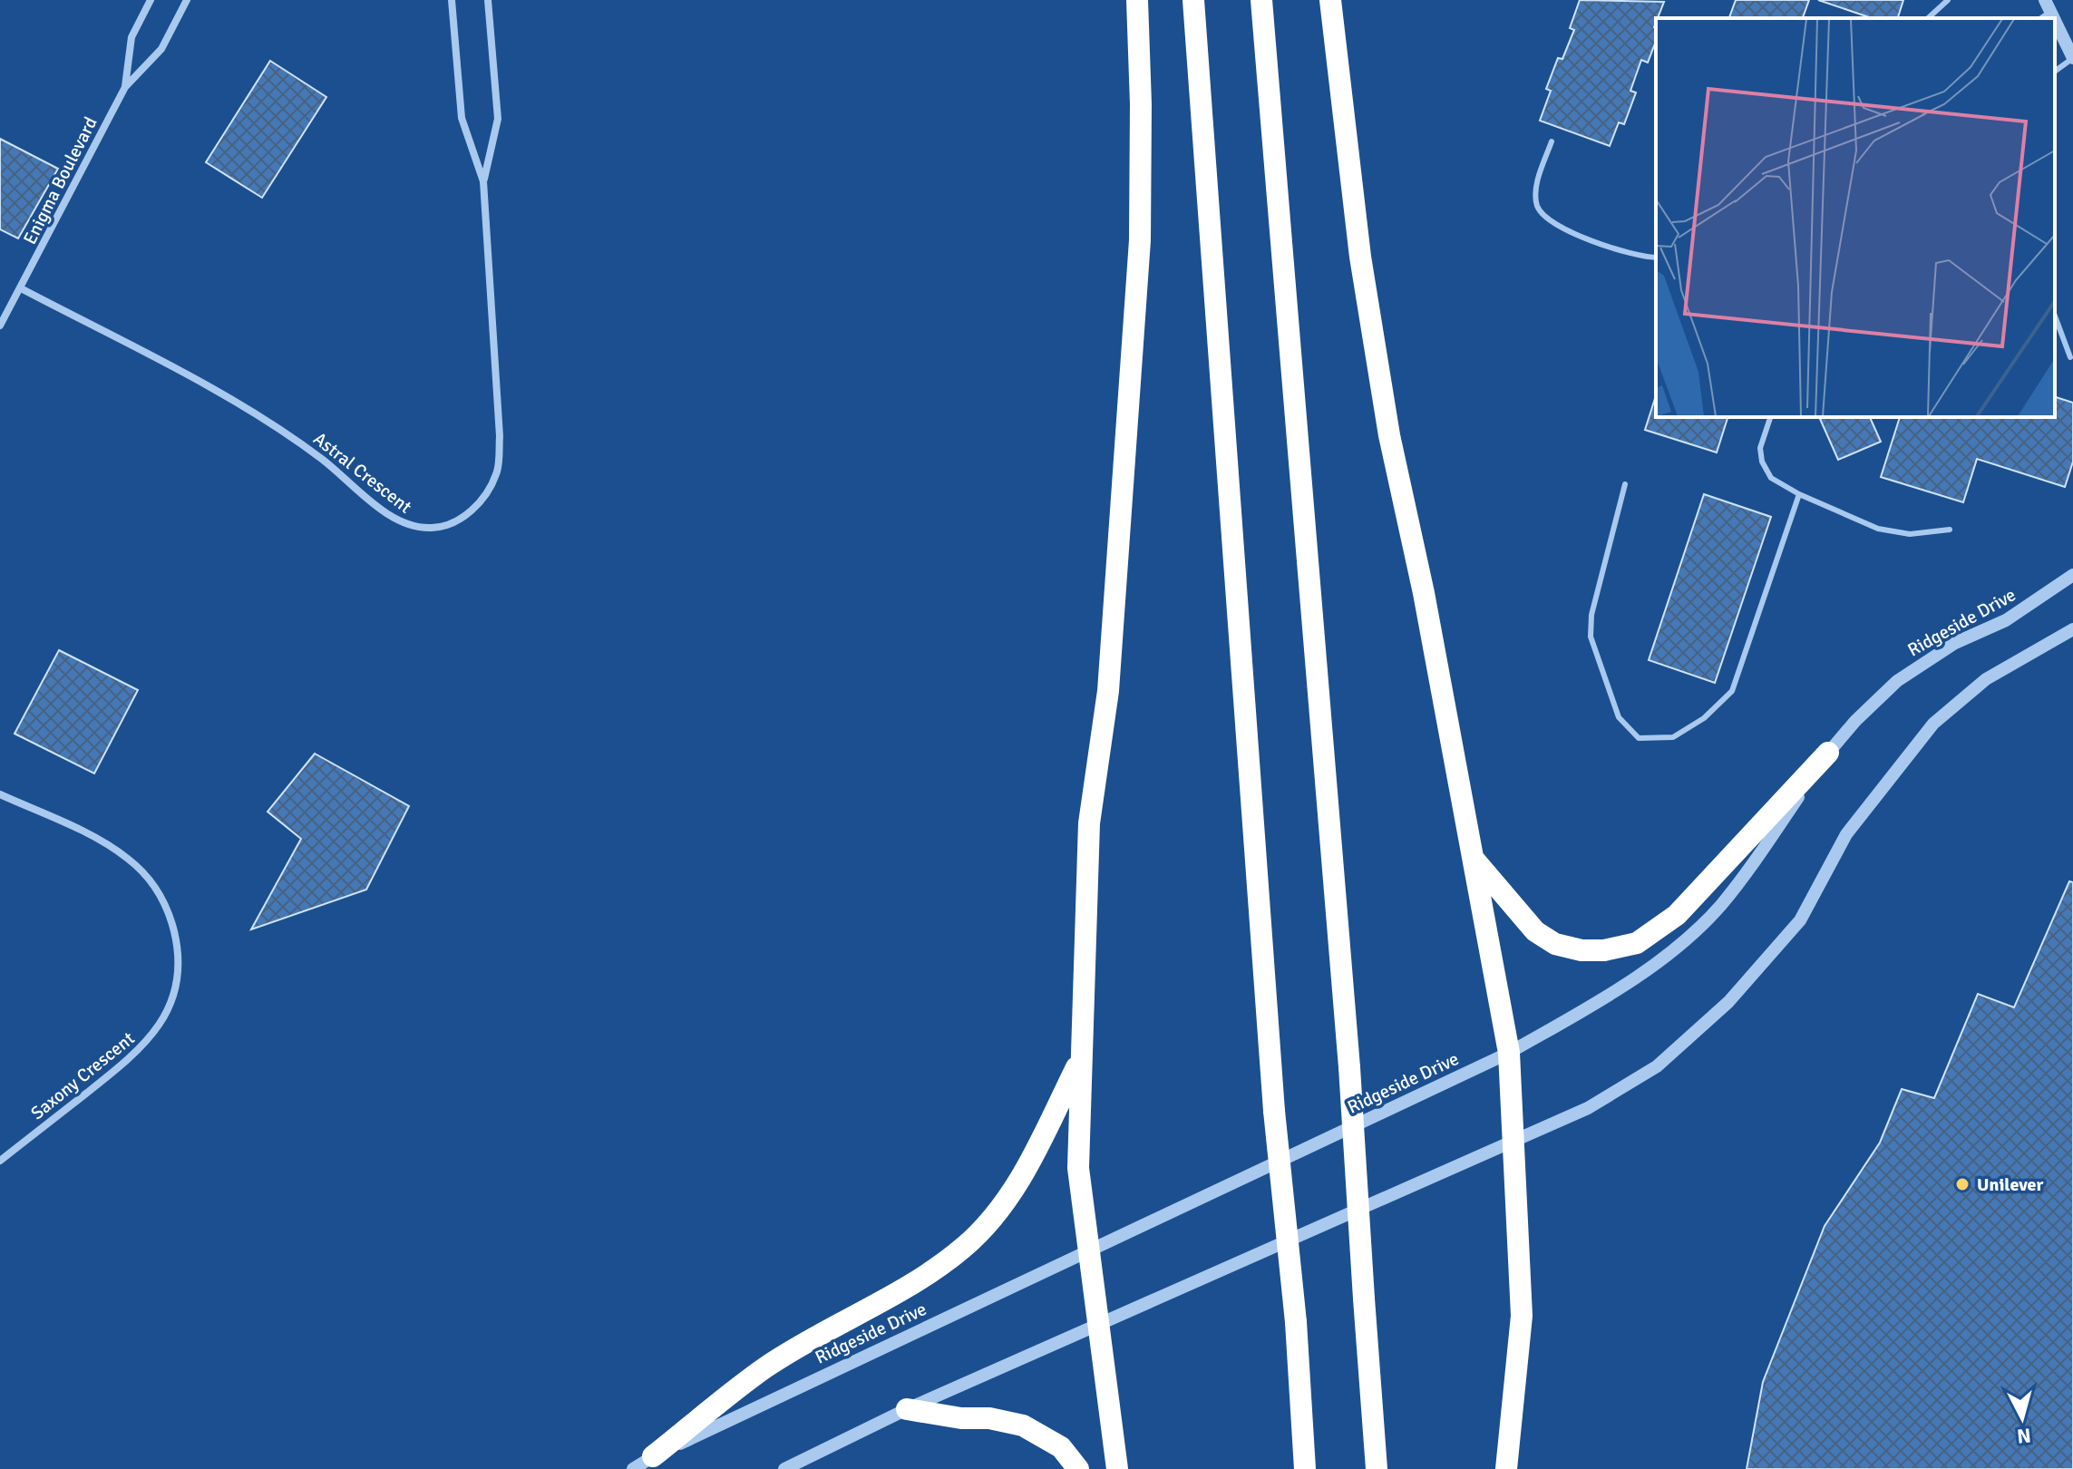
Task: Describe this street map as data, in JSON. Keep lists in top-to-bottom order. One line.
{"streets":{"street":["Enigma Boulevard","Astral Crescent","Ridgeside Drive","Saxony Crescent"]},"crossings":[["Enigma Boulevard","Astral Crescent"]],"places":["Unilever"],"north":"bottom"}
